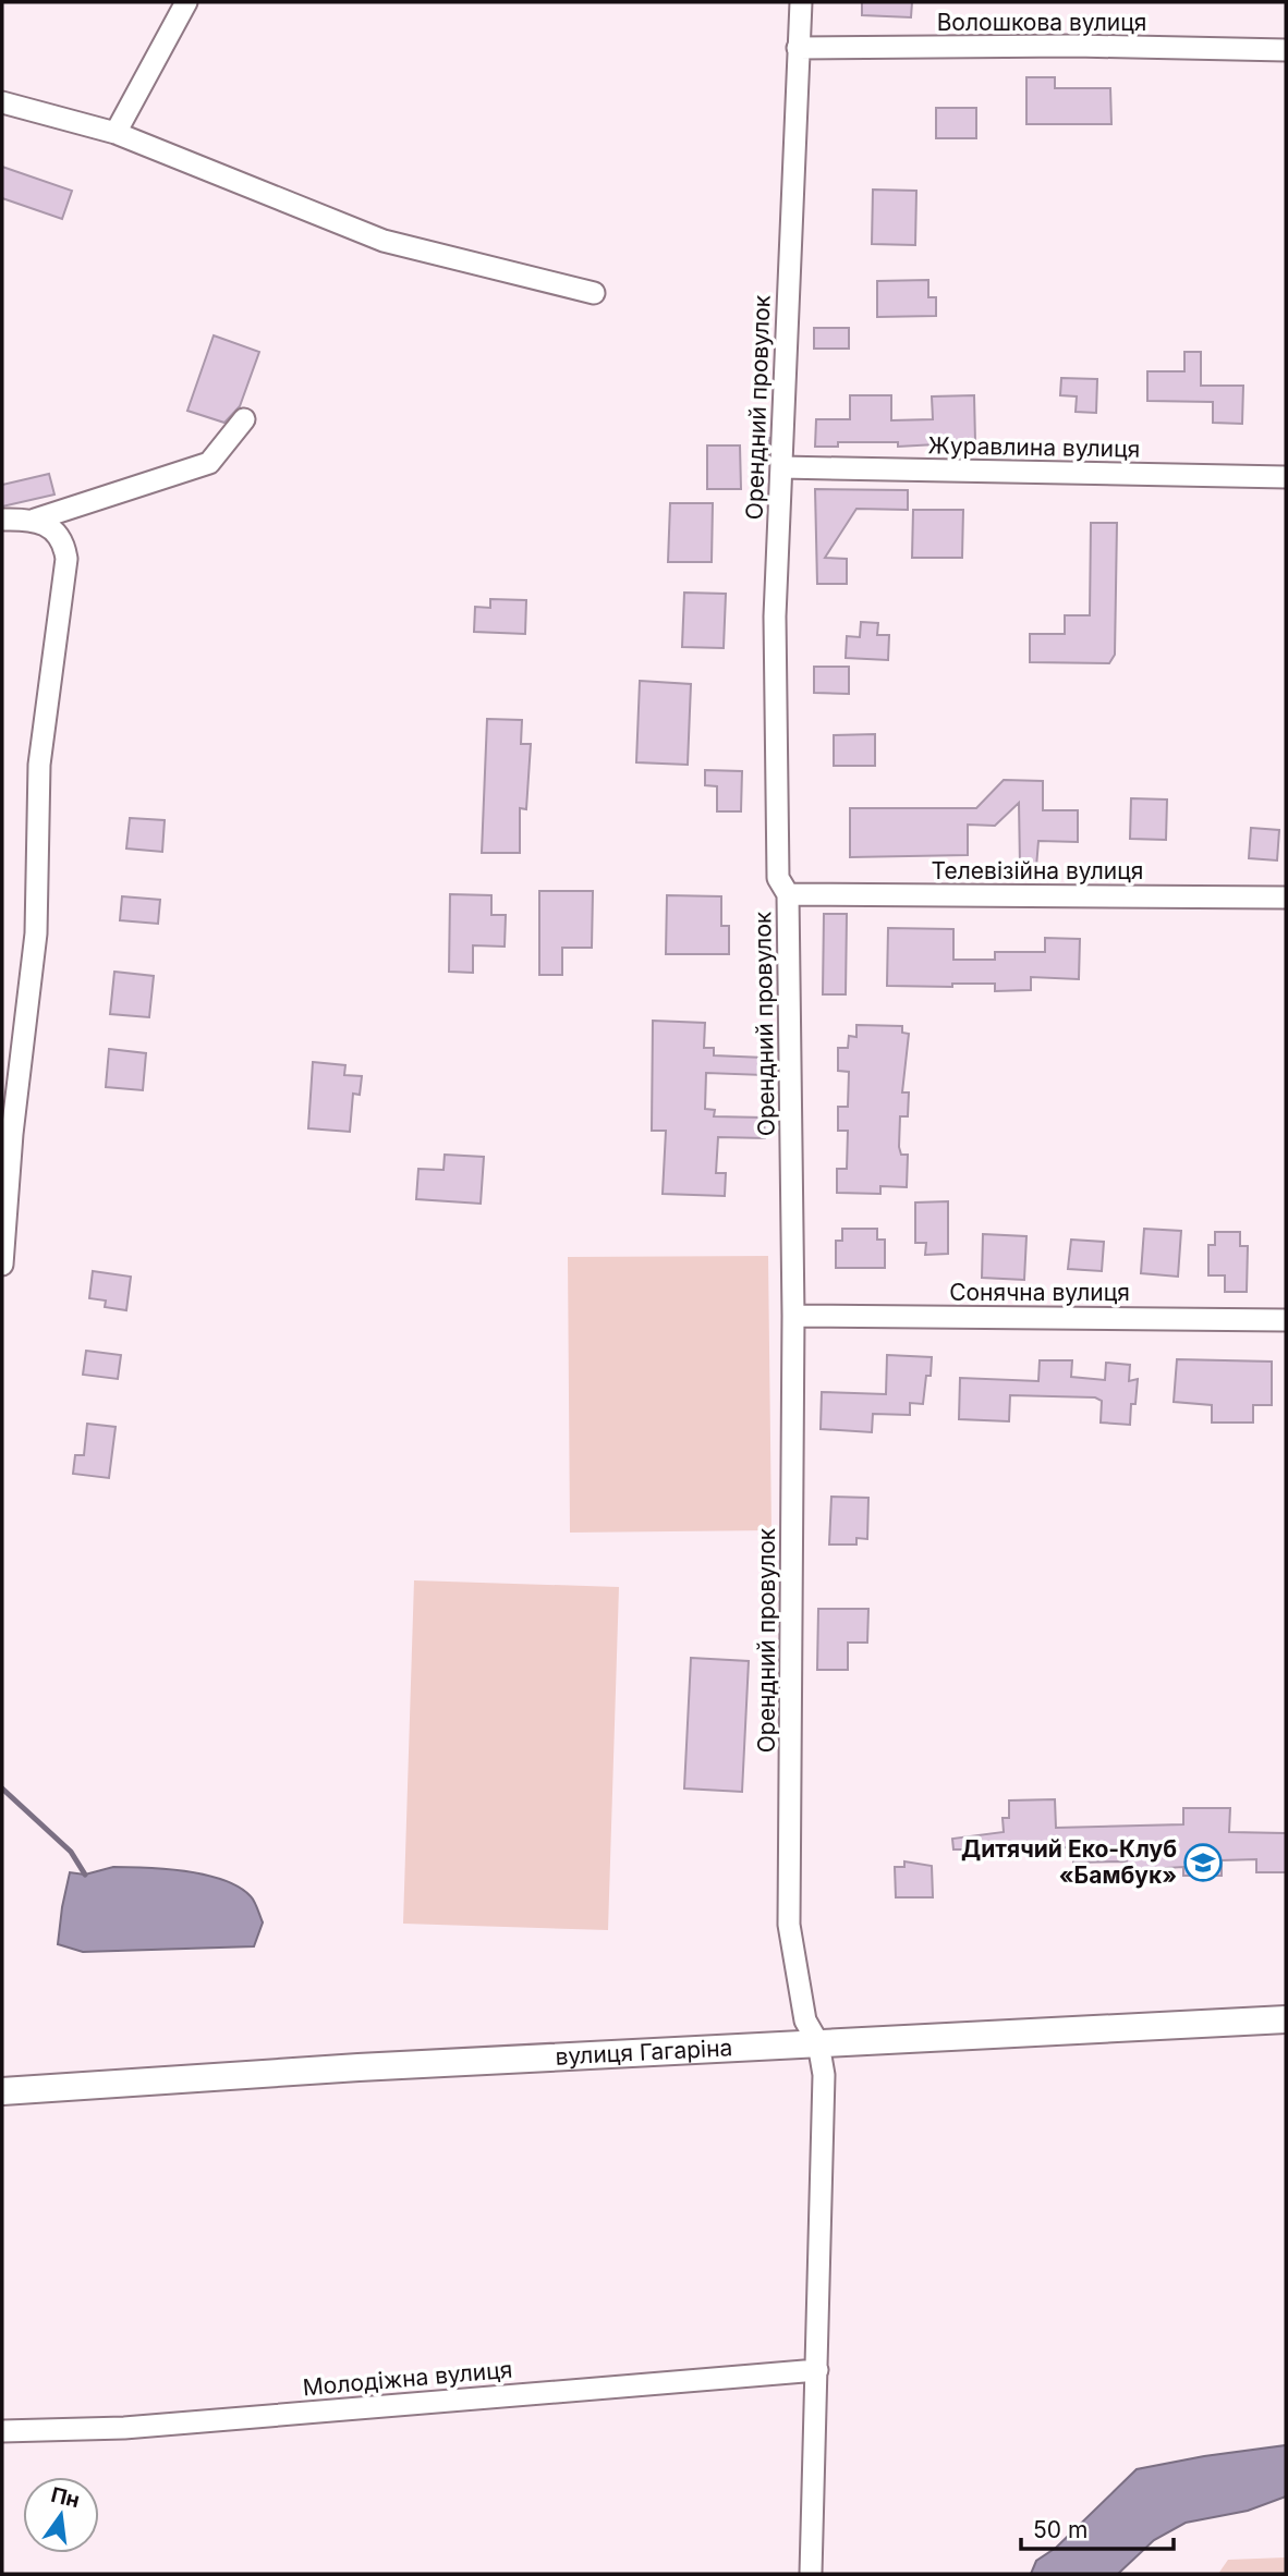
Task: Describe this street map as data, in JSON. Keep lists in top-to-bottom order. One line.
{"streets":{"street":["Волошкова вулиця","Орендний провулок","Журавлина вулиця","Телевізійна вулиця","Сонячна вулиця","вулиця Гагаріна","Молодіжна вулиця"]},"crossings":[["Волошкова вулиця","Орендний провулок"],["Орендний провулок","Журавлина вулиця"],["Орендний провулок","Телевізійна вулиця"],["Орендний провулок","Сонячна вулиця"],["Орендний провулок","вулиця Гагаріна"]],"places":{"school or university":["Дитячий Еко-Клуб «Бамбук»"]},"scale_bar":"50 m","north":"top"}
